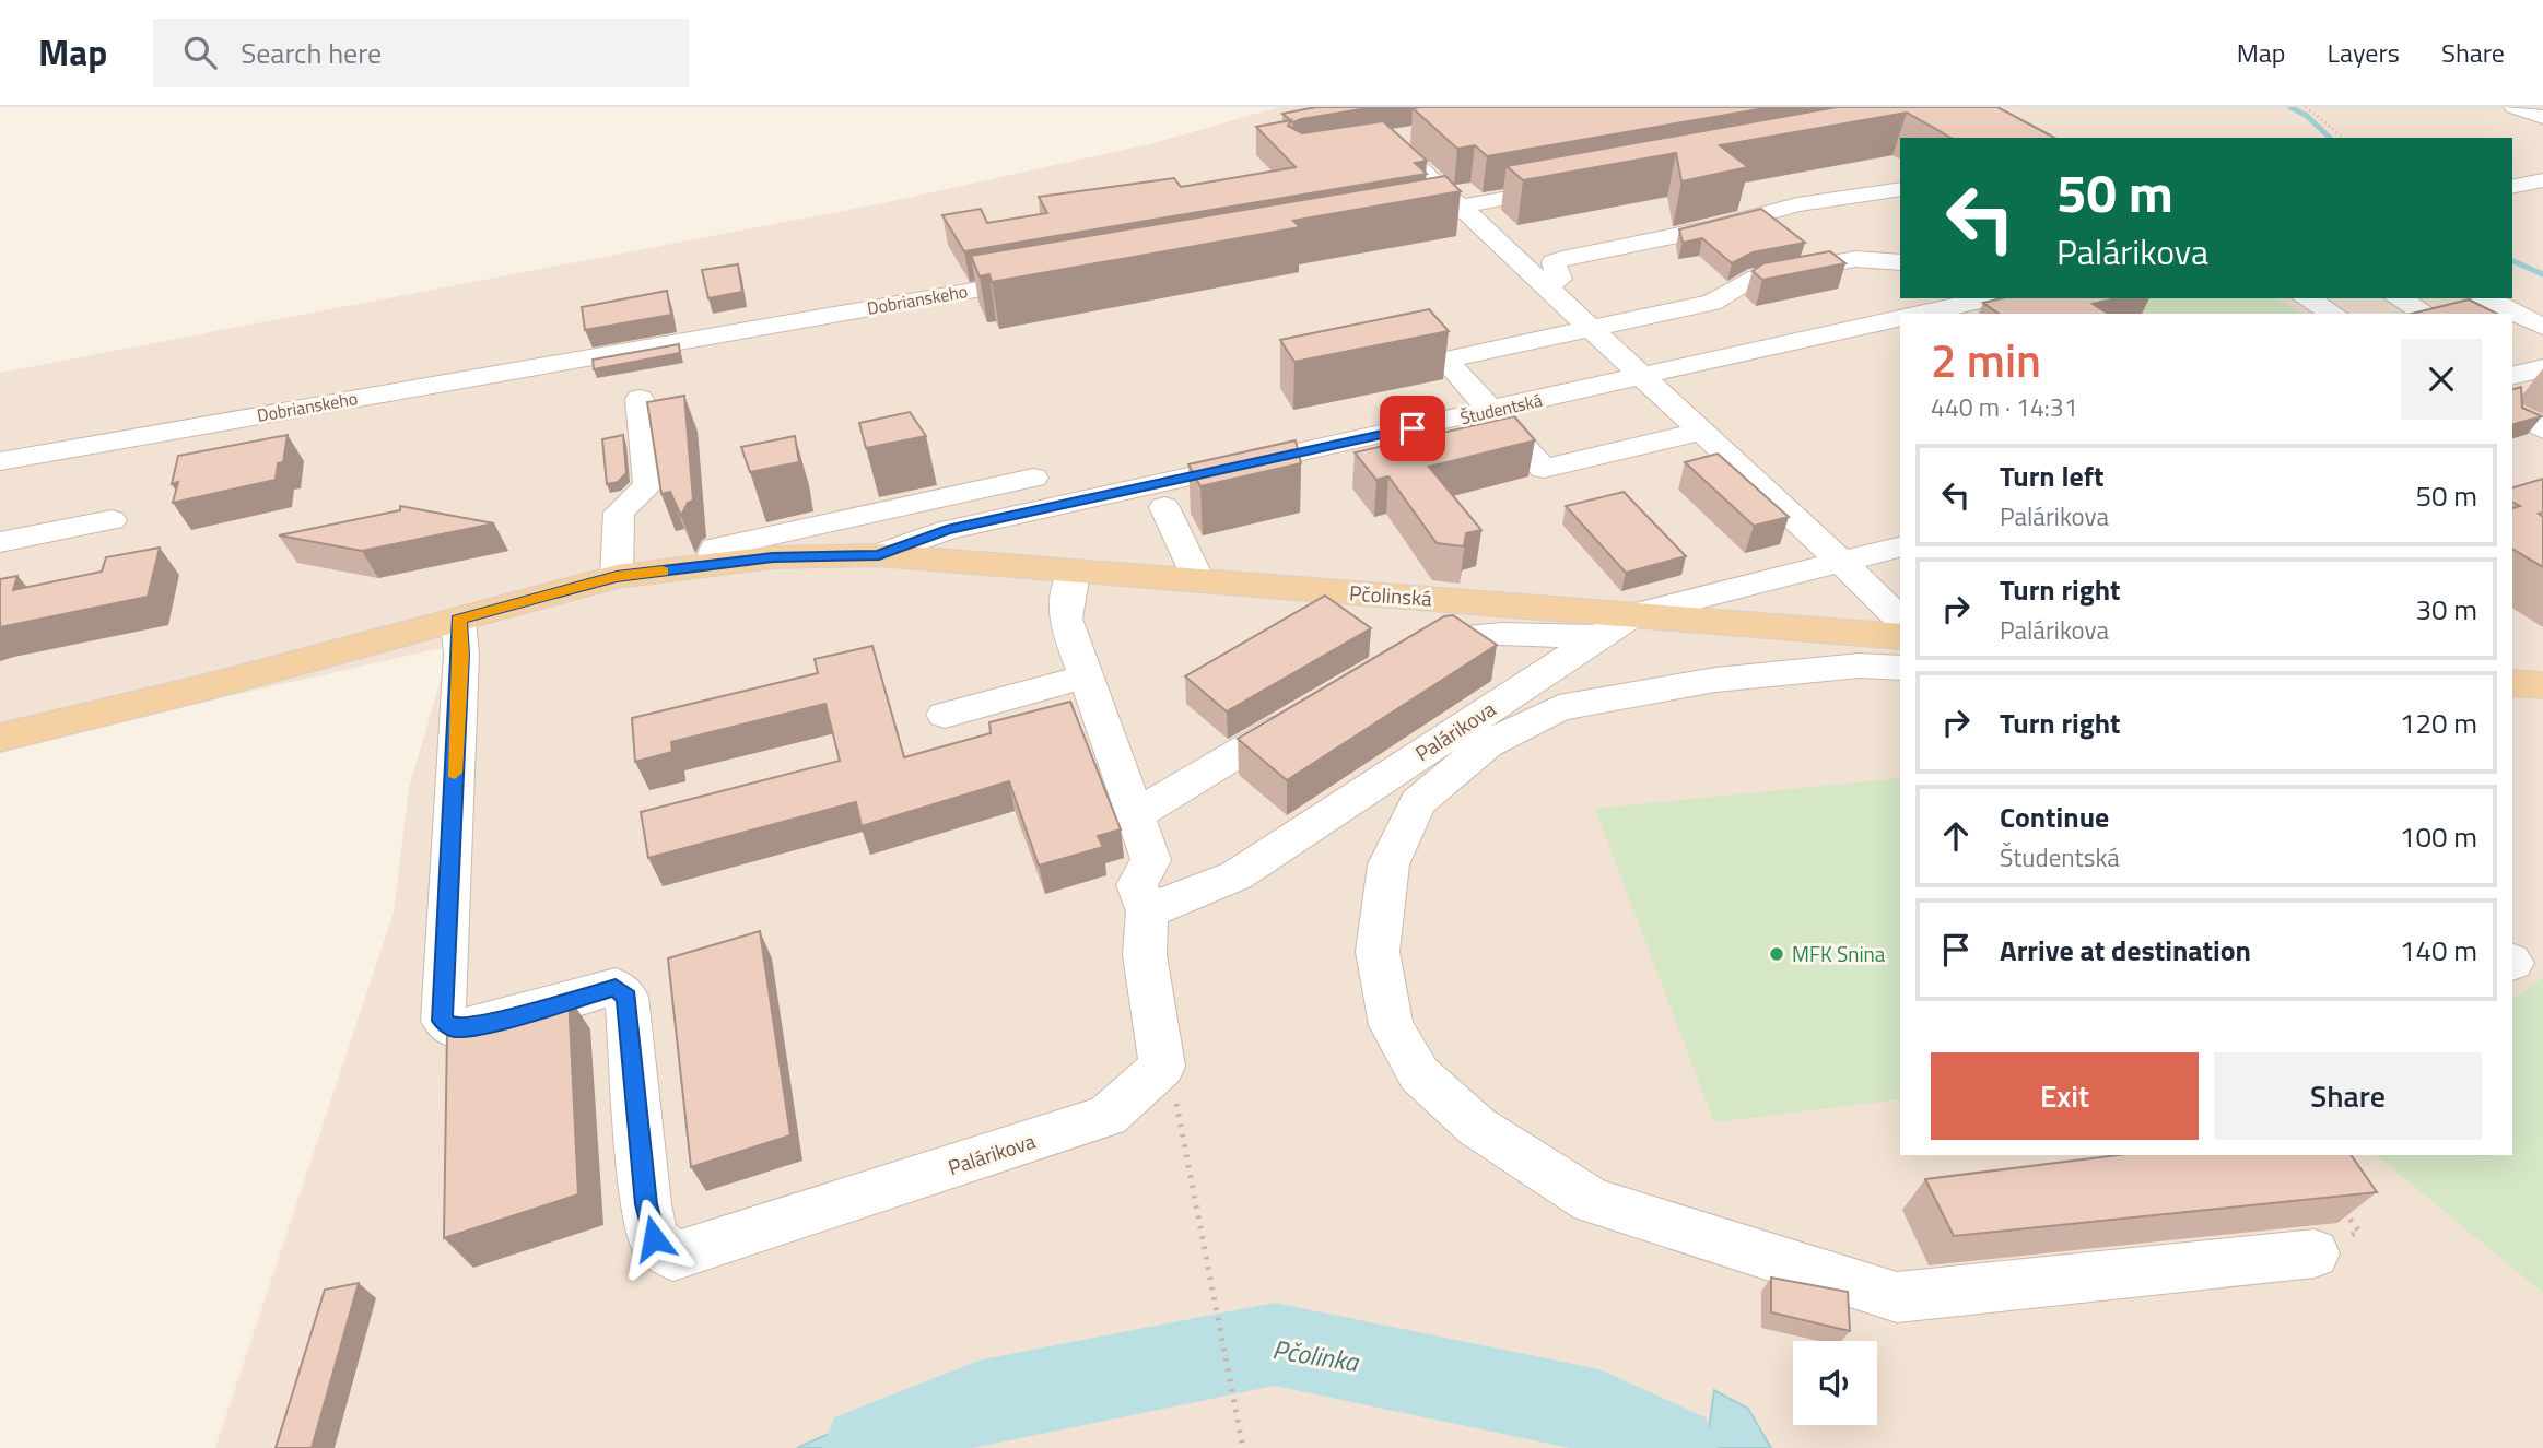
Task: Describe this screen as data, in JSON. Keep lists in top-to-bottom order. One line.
{"streets":{"main road":["Pčolinská"],"street":["Dobrianskeho","Študentská","Palárikova"]},"crossings":[["Študentská","Pčolinská"],["Pčolinská","Palárikova"]],"water":["Pčolinka"],"places":["MFK Snina"],"page":{"header":"Map","search":"Search here","nav":["Map","Layers","Share"],"turn":["50 m","Palárikova"],"heading":["2 min","440 m · 14:31"],"list":[{"name":"Turn left","note":"Palárikova","value":"50 m"},{"name":"Turn right","note":"Palárikova","value":"30 m"},{"name":"Turn right","value":"120 m"},{"name":"Continue","note":"Študentská","value":"100 m"},{"name":"Arrive at destination","value":"140 m"}],"buttons":["Exit","Share"]}}
